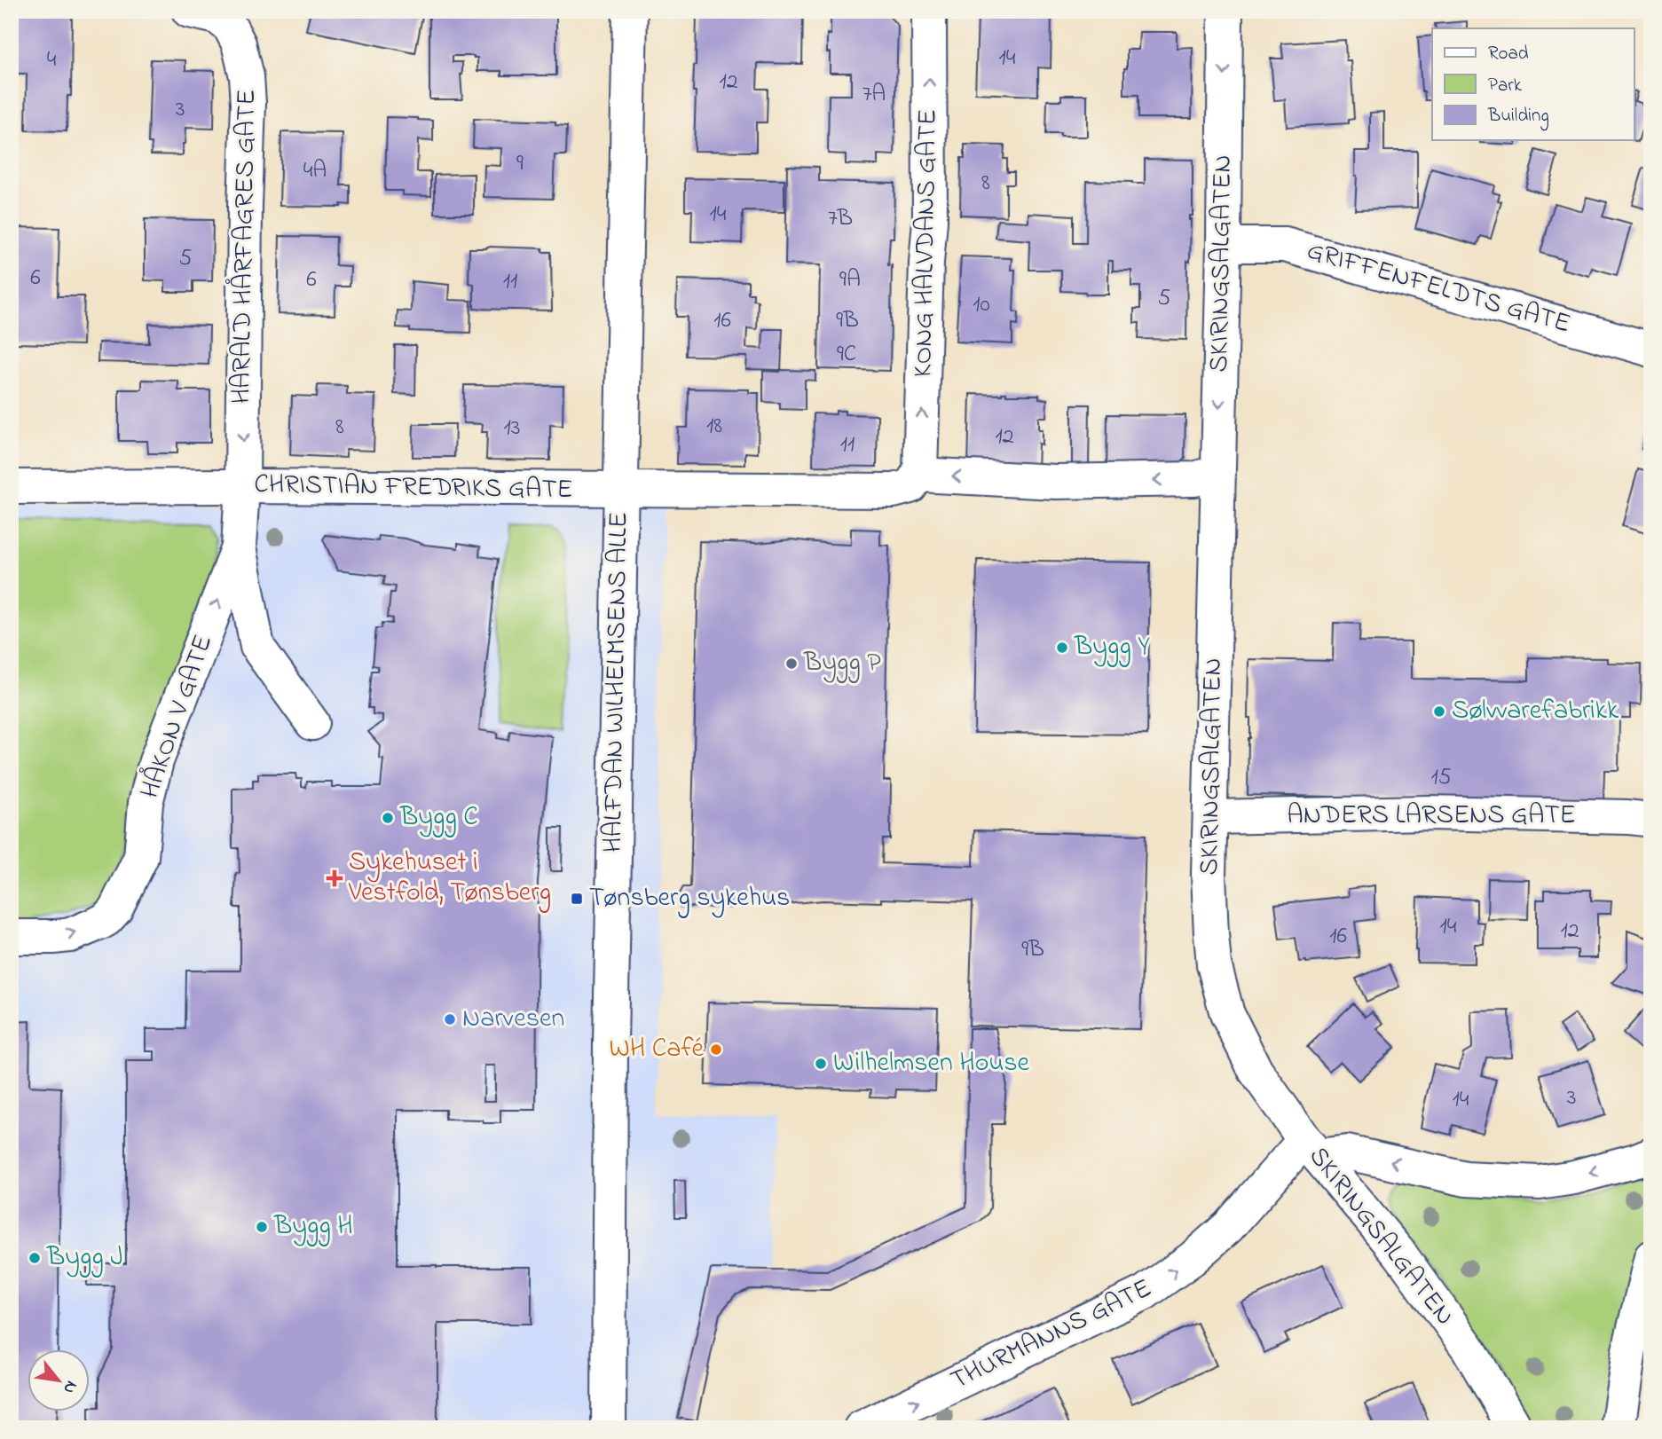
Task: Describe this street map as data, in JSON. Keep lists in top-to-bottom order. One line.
{"streets":{"street":["KONG HALVDANS GATE","HARALD HÅRFAGRES GATE","SKIRINGSALGATEN","GRIFFENFELDTS GATE","CHRISTIAN FREDRIKS GATE","HALFDAN WILHELMSENS ALLE","HÅKON V GATE","ANDERS LARSENS GATE","THURMANNS GATE"]},"crossings":[["KONG HALVDANS GATE","CHRISTIAN FREDRIKS GATE"],["HARALD HÅRFAGRES GATE","CHRISTIAN FREDRIKS GATE"],["HARALD HÅRFAGRES GATE","HÅKON V GATE"],["SKIRINGSALGATEN","GRIFFENFELDTS GATE"],["SKIRINGSALGATEN","ANDERS LARSENS GATE"],["SKIRINGSALGATEN","THURMANNS GATE"],["CHRISTIAN FREDRIKS GATE","HALFDAN WILHELMSENS ALLE"],["CHRISTIAN FREDRIKS GATE","HÅKON V GATE"]],"one_way":["KONG HALVDANS GATE","HARALD HÅRFAGRES GATE","HÅKON V GATE","THURMANNS GATE"],"places":{"other":["Bygg Y","Bygg P","Sølvvarefabrikk","Bygg C","Narvesen","WH Café","Wilhelmsen House","Bygg H","Bygg J"],"health":["Sykehuset i Vestfold, Tønsberg"],"transit":["Tønsberg sykehus"]},"house_numbers":["14","4","12","7A","3","9","4A","8","14","7B","5","6","6","9A","11","5","10","16","9B","9C","18","8","13","12","11","15","14","12","16","9B","3","14"],"legend":["Road","Park","Building"],"north":"bottom right"}
